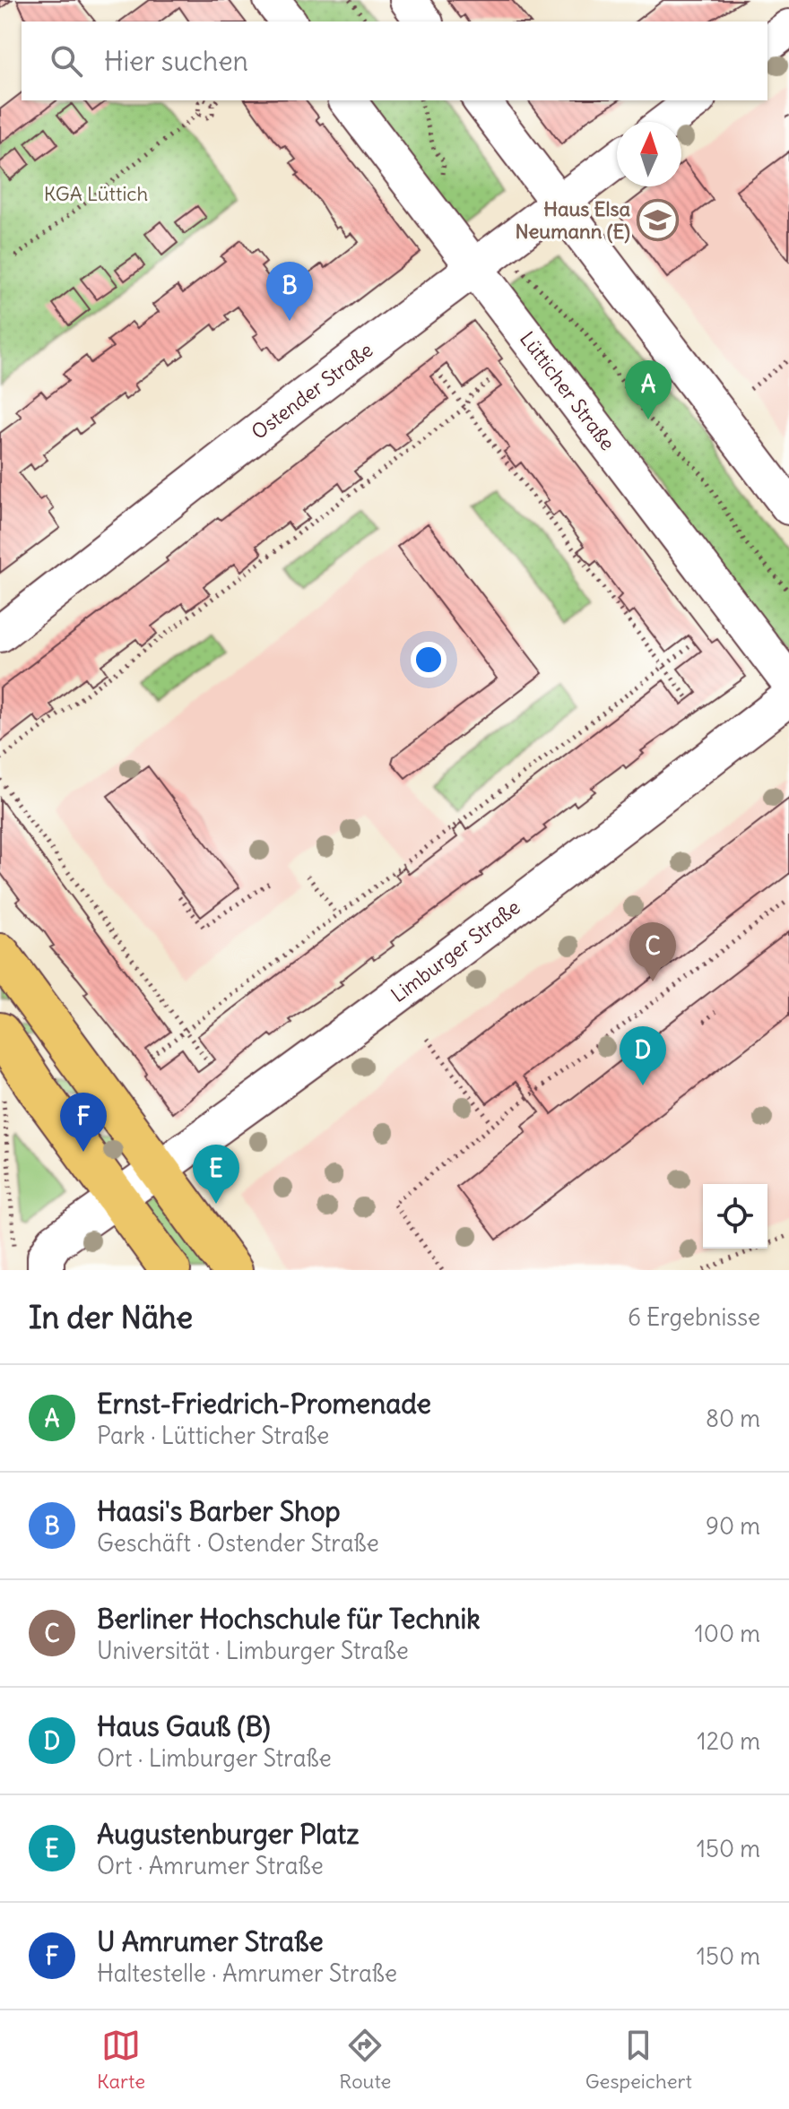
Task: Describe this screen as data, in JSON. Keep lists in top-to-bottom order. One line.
{"streets":{"street":["Ostender Straße","Lütticher Straße","Limburger Straße"]},"crossings":[["Ostender Straße","Lütticher Straße"]],"parks":["KGA Lüttich"],"places":{"school or university":["Haus Elsa Neumann (E)"]},"north":"top","page":{"search":"Hier suchen","pins":["B","A","C","D","F","E"],"heading":["In der Nähe","6 Ergebnisse"],"list":[{"mark":"A","name":"Ernst-Friedrich-Promenade","note":"Park · Lütticher Straße","value":"80 m"},{"mark":"B","name":"Haasi's Barber Shop","note":"Geschäft · Ostender Straße","value":"90 m"},{"mark":"C","name":"Berliner Hochschule für Technik","note":"Universität · Limburger Straße","value":"100 m"},{"mark":"D","name":"Haus Gauß (B)","note":"Ort · Limburger Straße","value":"120 m"},{"mark":"E","name":"Augustenburger Platz","note":"Ort · Amrumer Straße","value":"150 m"},{"mark":"F","name":"U Amrumer Straße","note":"Haltestelle · Amrumer Straße","value":"150 m"}],"nav":["Karte","Route","Gespeichert"]}}
